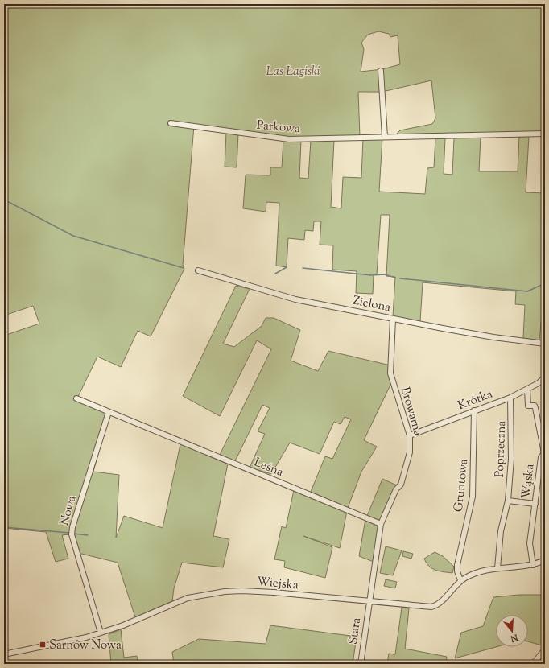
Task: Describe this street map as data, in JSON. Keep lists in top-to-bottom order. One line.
{"streets":{"street":["Parkowa","Zielona","Krótka","Browarna","Poprzeczna","Leśna","Wąska","Gruntowa","Nowa","Wiejska","Stara"]},"crossings":[["Zielona","Browarna"],["Krótka","Browarna"],["Krótka","Poprzeczna"],["Krótka","Wąska"],["Krótka","Gruntowa"],["Browarna","Leśna"],["Poprzeczna","Wiejska"],["Leśna","Nowa"],["Wąska","Wiejska"],["Gruntowa","Wiejska"],["Nowa","Wiejska"],["Wiejska","Stara"]],"parks":["Las Łagiski"],"places":{"transit":["Sarnów Nowa"]},"north":"bottom"}
